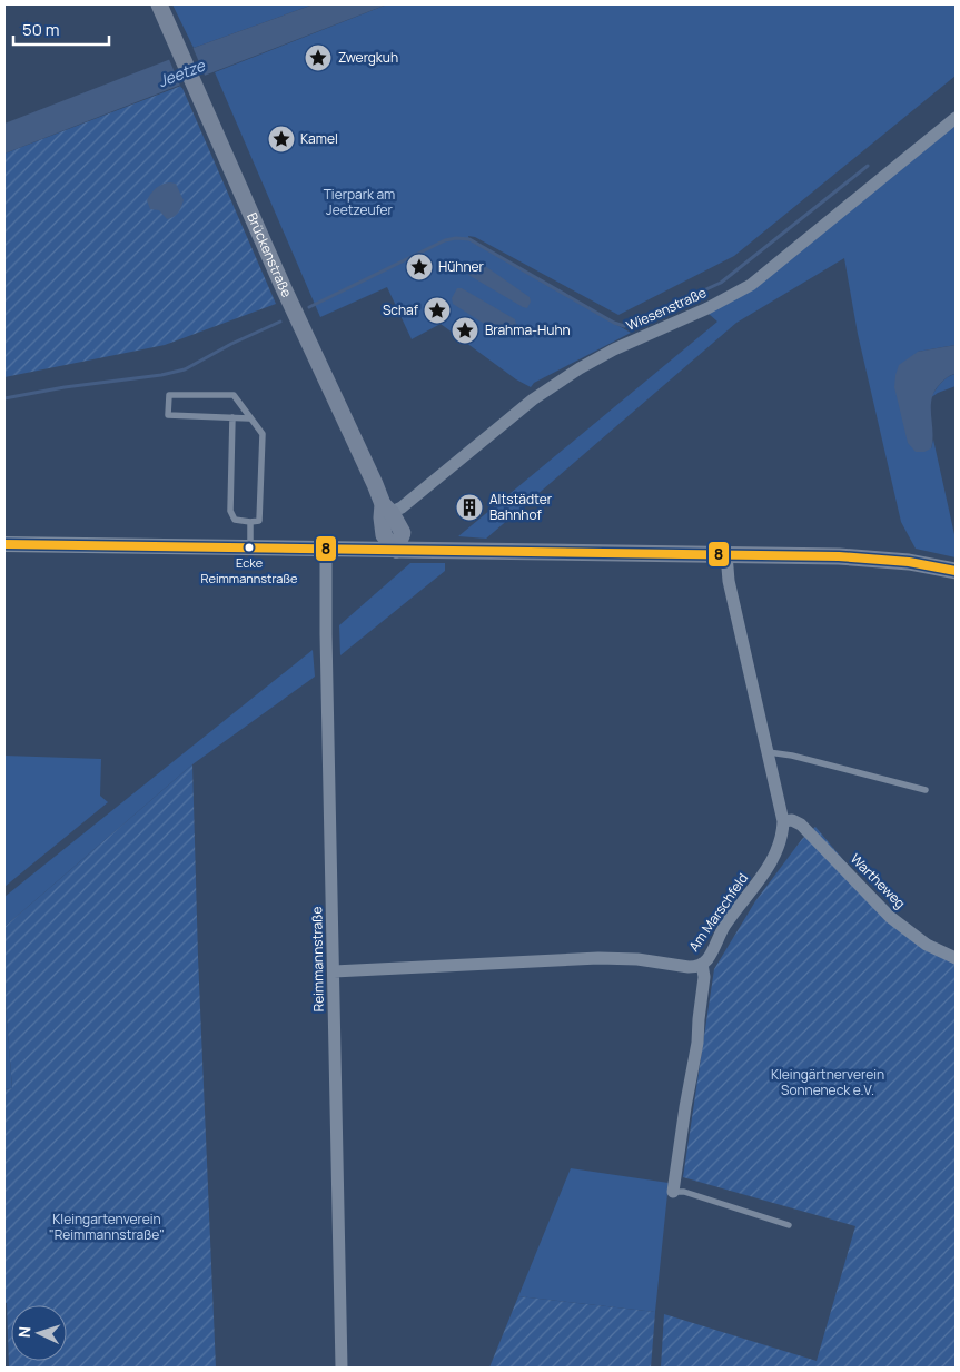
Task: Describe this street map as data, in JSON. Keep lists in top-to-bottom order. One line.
{"streets":{"main road":["Brückenstraße"],"street":["Wiesenstraße","Wartheweg","Am Marschfeld","Reimmannstraße"]},"crossings":[["Brückenstraße","Wiesenstraße"],["Wartheweg","Am Marschfeld"],["Am Marschfeld","Reimmannstraße"]],"water":["Jeetze"],"parks":["Tierpark am Jeetzeufer","Kleingärtnerverein Sonneneck e.V.","Kleingartenverein \"Reimmannstraße\""],"places":{"place":["Zwergkuh","Kamel","Hühner","Schaf","Brahma-Huhn"],"building":["Altstädter Bahnhof"],"other":["Ecke Reimmannstraße"]},"lines":["transit line 8"],"scale_bar":"50 m","north":"left"}
